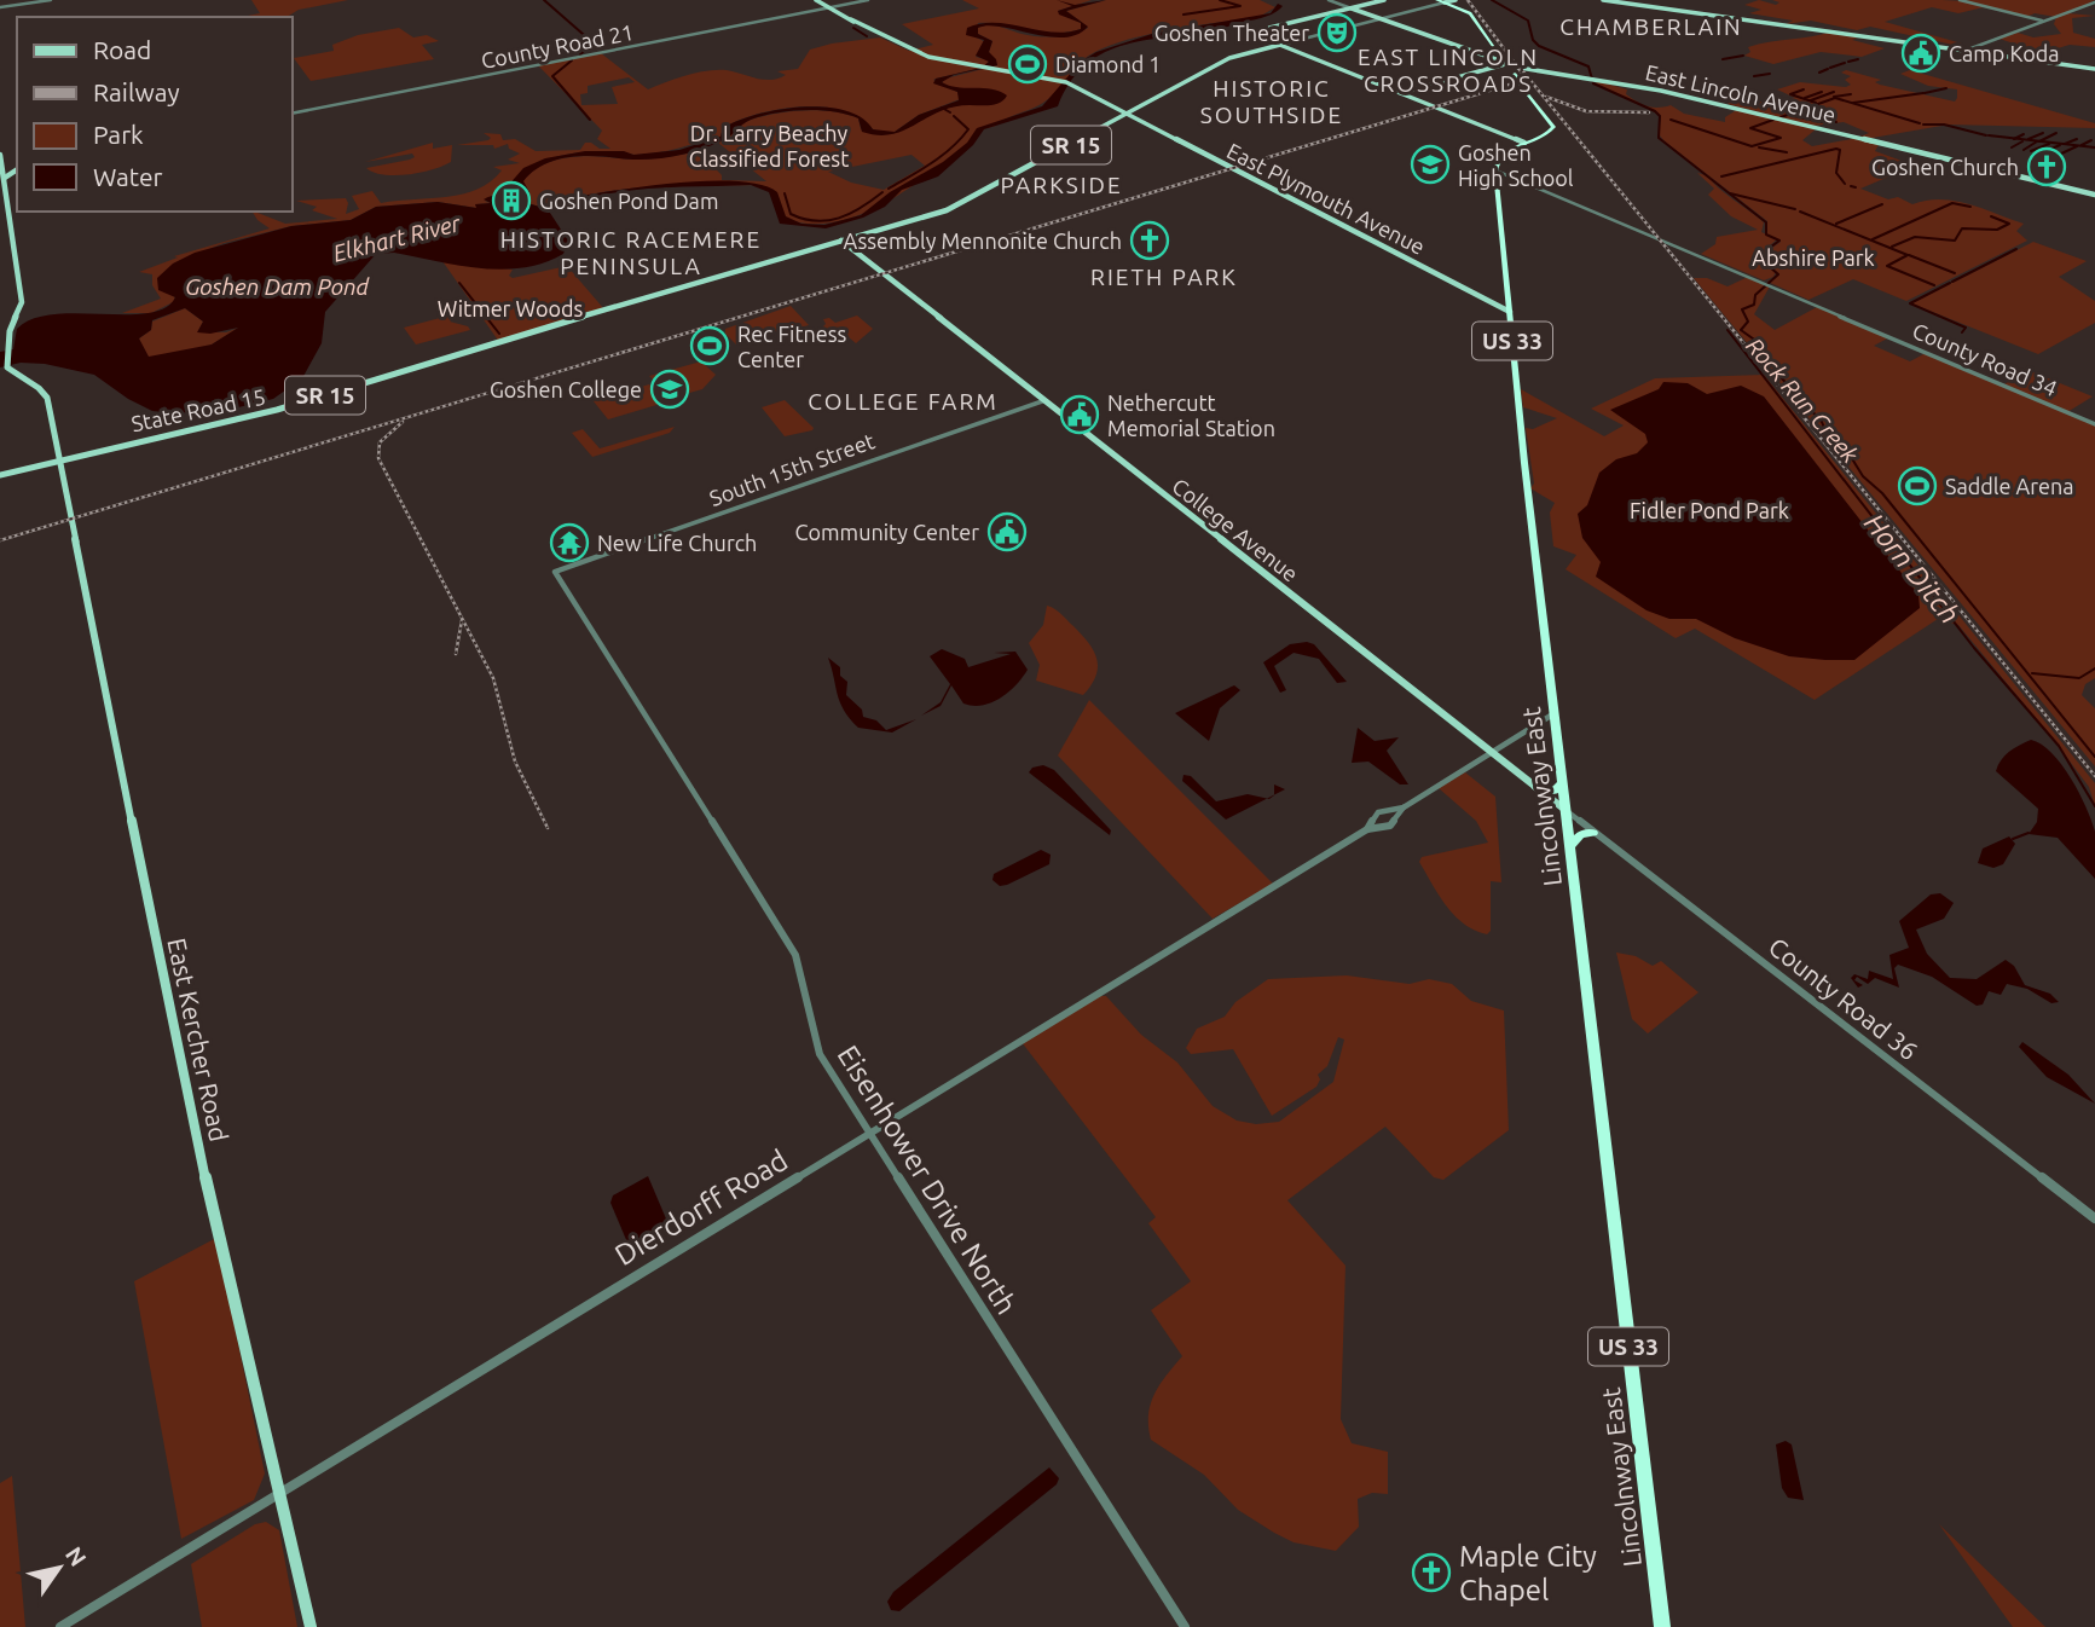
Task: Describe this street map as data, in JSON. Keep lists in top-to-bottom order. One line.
{"streets":{"highway":["US 33","Lincolnway East"],"main road":["East Lincoln Avenue","SR 15","East Plymouth Avenue","State Road 15","College Avenue","East Kercher Road"],"street":["County Road 21","County Road 34","South 15th Street","County Road 36","Eisenhower Drive North","Dierdorff Road"]},"crossings":[["County Road 21","East Plymouth Avenue"],["East Lincoln Avenue","SR 15"],["SR 15","East Plymouth Avenue"],["SR 15","State Road 15"],["SR 15","College Avenue"],["East Plymouth Avenue","Lincolnway East"],["County Road 34","Lincolnway East"],["State Road 15","College Avenue"],["State Road 15","East Kercher Road"],["South 15th Street","College Avenue"],["South 15th Street","Eisenhower Drive North"],["College Avenue","Lincolnway East"],["College Avenue","County Road 36"],["College Avenue","Dierdorff Road"],["Lincolnway East","County Road 36"],["Lincolnway East","Dierdorff Road"],["East Kercher Road","Dierdorff Road"],["Eisenhower Drive North","Dierdorff Road"]],"districts":["CHAMBERLAIN","EAST LINCOLN CROSSROADS","HISTORIC SOUTHSIDE","PARKSIDE","HISTORIC RACEMERE PENINSULA","RIETH PARK","COLLEGE FARM"],"water":["Elkhart River","Goshen Dam Pond","Rock Run Creek","Horn Ditch"],"parks":["Dr. Larry Beachy Classified Forest","Abshire Park","Witmer Woods","Fidler Pond Park"],"places":{"theatre":["Goshen Theater"],"public building":["Camp Koda","Nethercutt Memorial Station","Community Center"],"sports":["Diamond 1","Rec Fitness Center","Saddle Arena"],"school or university":["Goshen High School","Goshen College"],"church":["Goshen Church","Assembly Mennonite Church","Maple City Chapel"],"building":["Goshen Pond Dam"],"temple":["New Life Church"]},"legend":["Road","Railway","Park","Water"],"north":"top right"}
